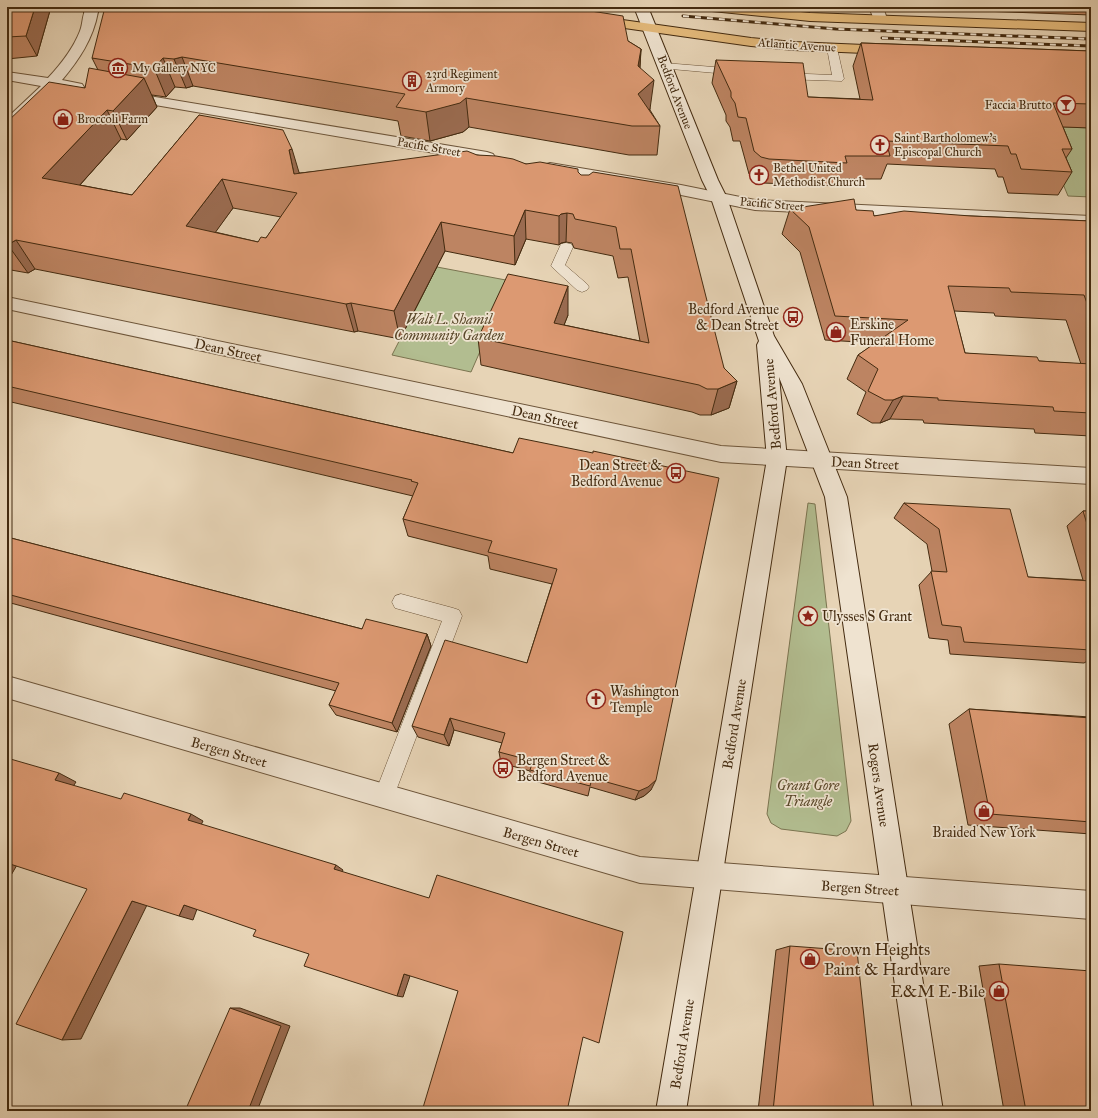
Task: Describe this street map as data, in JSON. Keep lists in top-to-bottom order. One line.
{"streets":{"main road":["Atlantic Avenue"],"street":["Bedford Avenue","Pacific Street","Dean Street","Bergen Street","Rogers Avenue"]},"crossings":[["Atlantic Avenue","Bedford Avenue"],["Bedford Avenue","Pacific Street"],["Bedford Avenue","Dean Street"],["Bedford Avenue","Bergen Street"],["Bedford Avenue","Rogers Avenue"],["Dean Street","Rogers Avenue"],["Bergen Street","Rogers Avenue"]],"parks":["Walt L. Shamil Community Garden","Grant Gore Triangle"],"places":{"museum":["My Gallery NYC"],"building":["23rd Regiment Armory"],"bar":["Faccia Brutto"],"shop":["Broccoli Farm","Erskine Funeral Home","Braided New York","Crown Heights Paint & Hardware","E&M E-Bile"],"church":["Saint Bartholomew's Episcopal Church","Bethel United Methodist Church","Washington Temple"],"bus stop":["Bedford Avenue & Dean Street","Dean Street & Bedford Avenue","Bergen Street & Bedford Avenue"],"place":["Ulysses S Grant"]}}
